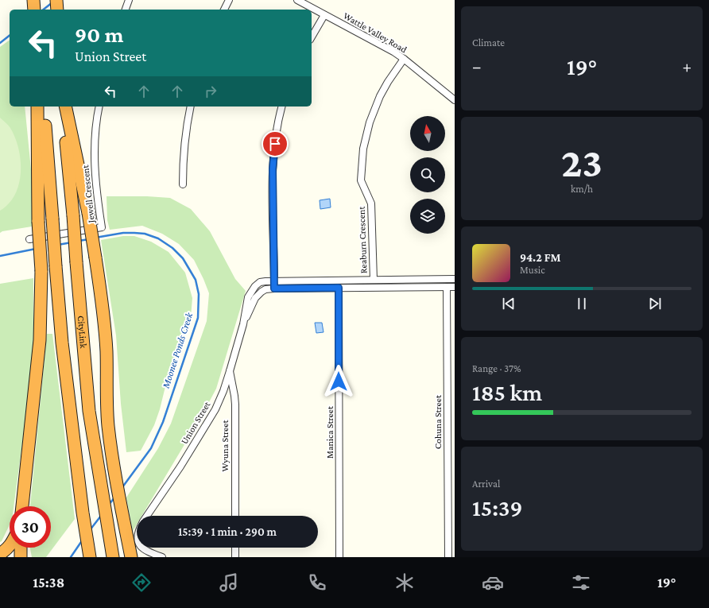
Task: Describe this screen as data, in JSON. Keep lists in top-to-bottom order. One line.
{"streets":{"highway":["CityLink"],"street":["Wattle Valley Road","Jewell Crescent","Reaburn Crescent","Cohuna Street","Union Street","Manica Street","Wyuna Street"]},"crossings":[["Wattle Valley Road","Reaburn Crescent"],["Reaburn Crescent","Union Street"],["Cohuna Street","Union Street"],["Union Street","Manica Street"],["Union Street","Wyuna Street"]],"water":["Moonee Ponds Creek"],"north":"top","page":{"tile":["Climate",["23","km/h"],["Range · 37%","185 km"],["Arrival","15:39"]],"turn":["90 m","Union Street"],"heat":["−","19°","+"],"song":["94.2 FM","Music"],"limit":"30","trip":"15:39 · 1 min · 290 m","tabs":["15:38","19°"]}}
